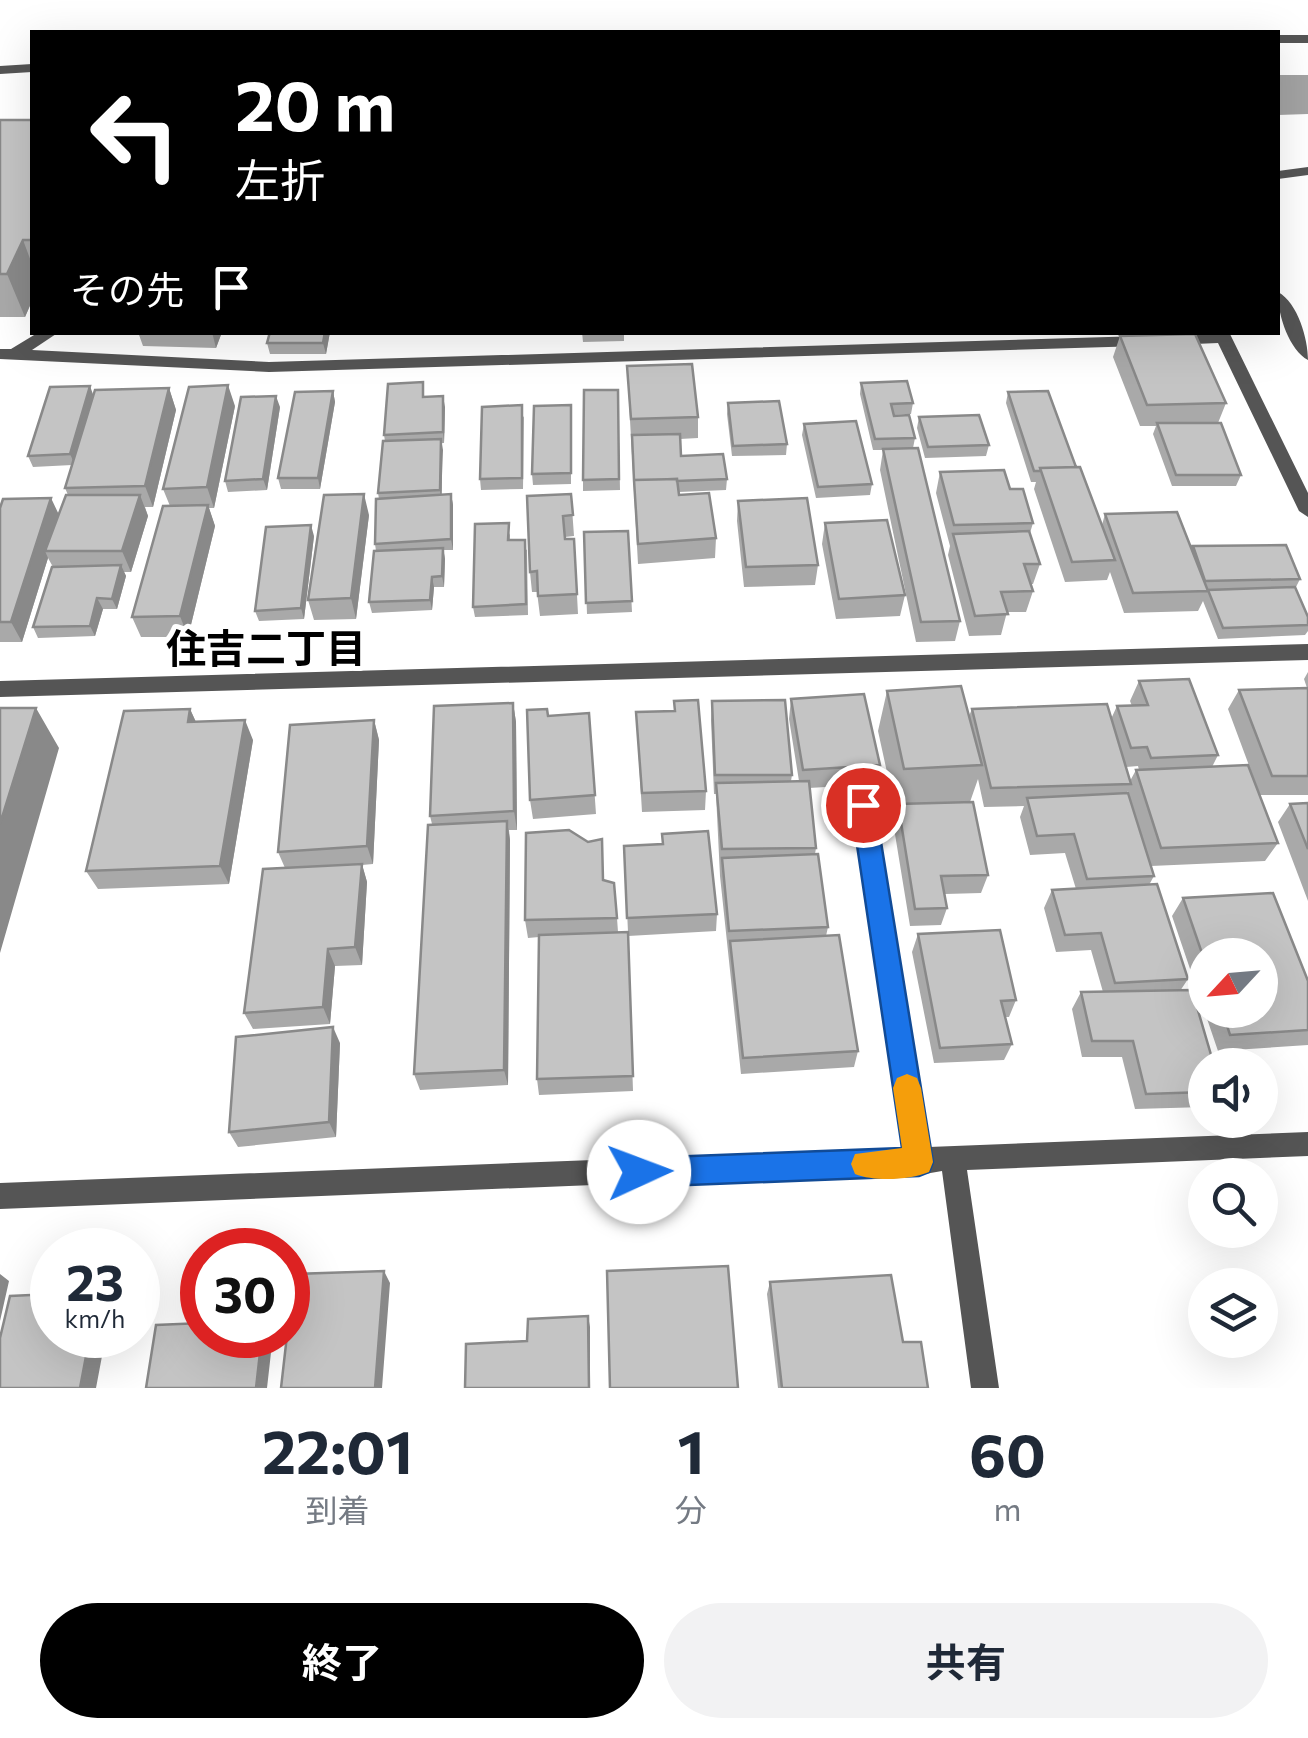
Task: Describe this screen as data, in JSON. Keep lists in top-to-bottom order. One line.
{"districts":["住吉二丁目"],"north":"bottom left","page":{"turn":["20 m","左折"],"then":"その先","speed":"23 km/h","limit":"30","eta":["22:01","到着","1","分","60","m"],"buttons":["終了","共有"]}}
